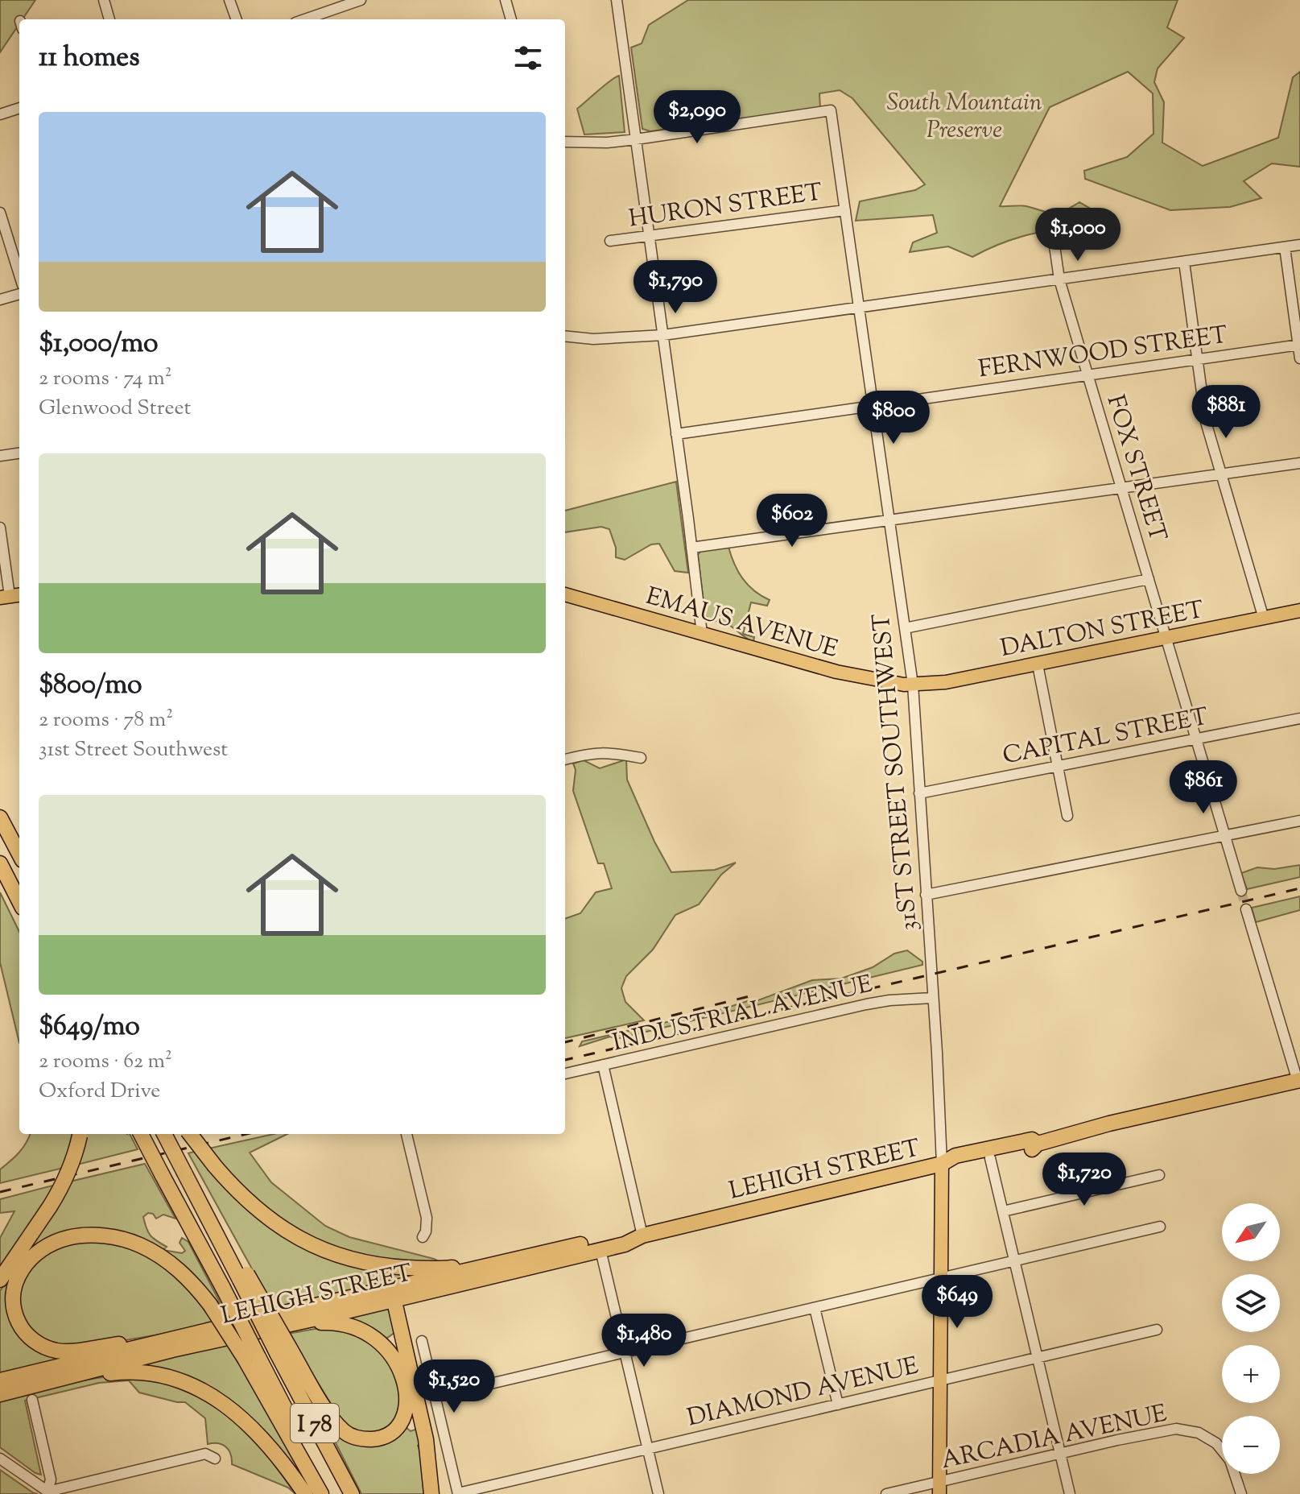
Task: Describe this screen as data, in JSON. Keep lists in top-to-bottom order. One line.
{"streets":{"highway":["LEHIGH STREET","I 78"],"main road":["EMAUS AVENUE","DALTON STREET"],"street":["HURON STREET","FERNWOOD STREET","FOX STREET","CAPITAL STREET","31ST STREET SOUTHWEST","INDUSTRIAL AVENUE","DIAMOND AVENUE","ARCADIA AVENUE"]},"crossings":[["HURON STREET","31ST STREET SOUTHWEST"],["FERNWOOD STREET","FOX STREET"],["FERNWOOD STREET","31ST STREET SOUTHWEST"],["FOX STREET","DALTON STREET"],["FOX STREET","CAPITAL STREET"],["EMAUS AVENUE","DALTON STREET"],["EMAUS AVENUE","31ST STREET SOUTHWEST"],["DALTON STREET","31ST STREET SOUTHWEST"],["CAPITAL STREET","31ST STREET SOUTHWEST"],["31ST STREET SOUTHWEST","INDUSTRIAL AVENUE"],["31ST STREET SOUTHWEST","LEHIGH STREET"]],"parks":["South Mountain Preserve"],"north":"bottom left","page":{"heading":"11 homes","price":["$2,090","$1,000","$1,790","$881","$800","$602","$861","$1,720","$649","$1,480","$1,520"],"list":[{"name":"$1,000/mo","note":"2 rooms · 74 m² · Glenwood Street"},{"name":"$800/mo","note":"2 rooms · 78 m² · 31st Street Southwest"},{"name":"$649/mo","note":"2 rooms · 62 m² · Oxford Drive"}],"map_buttons":["+","−"]}}
